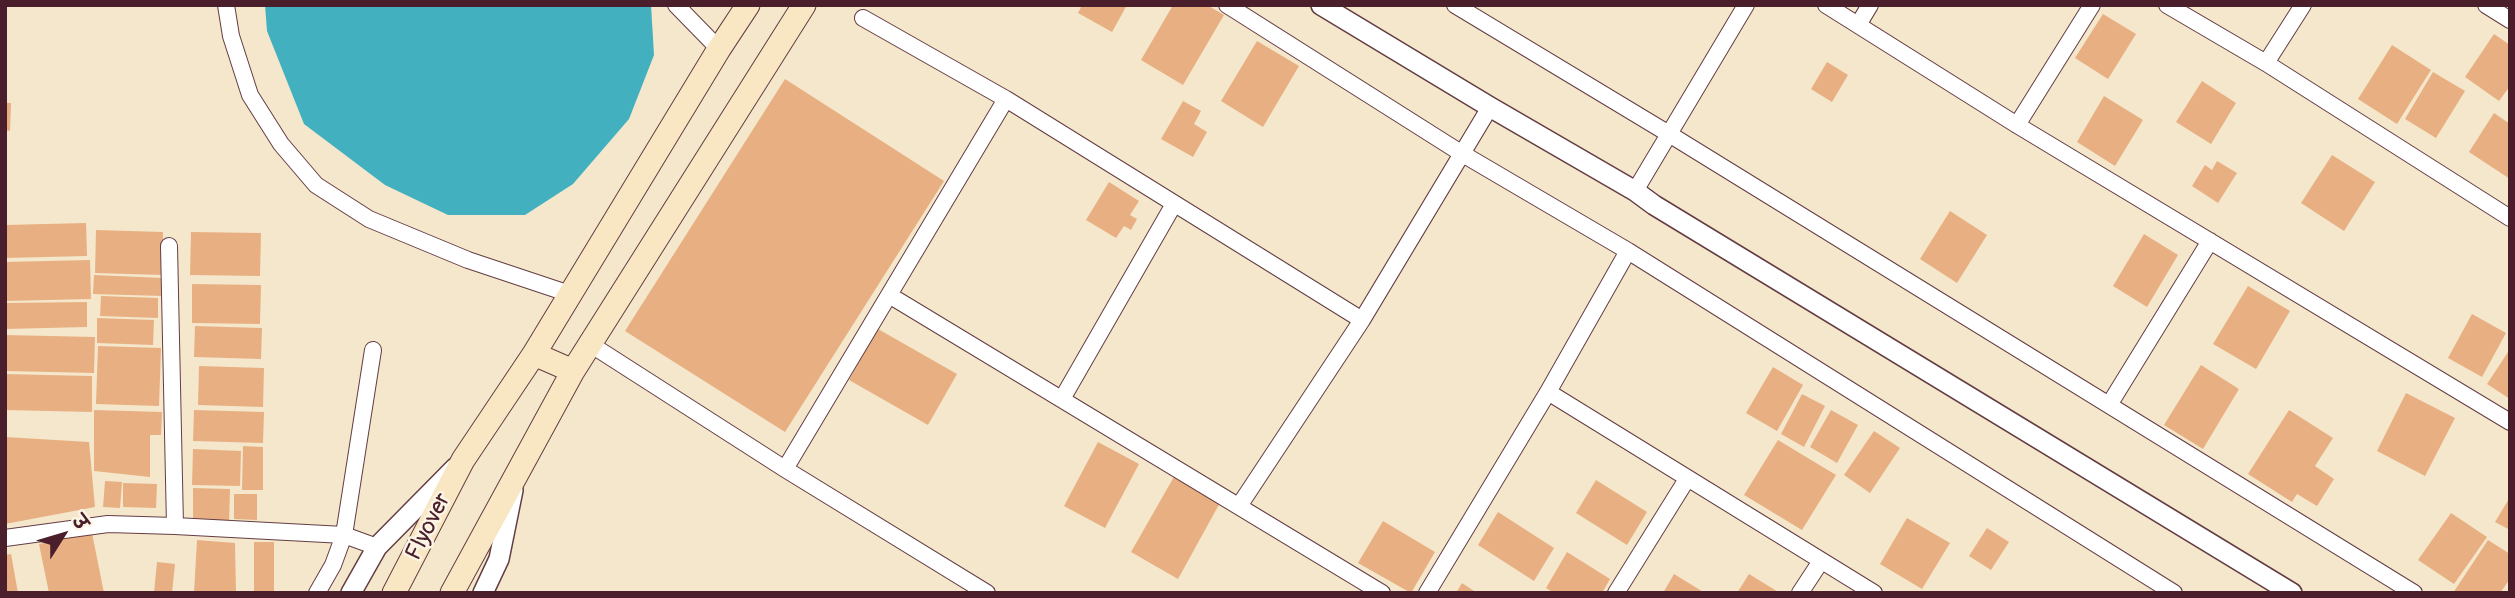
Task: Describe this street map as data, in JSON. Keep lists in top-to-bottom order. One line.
{"streets":{"main road":["Flyover"]},"north":"top right"}
